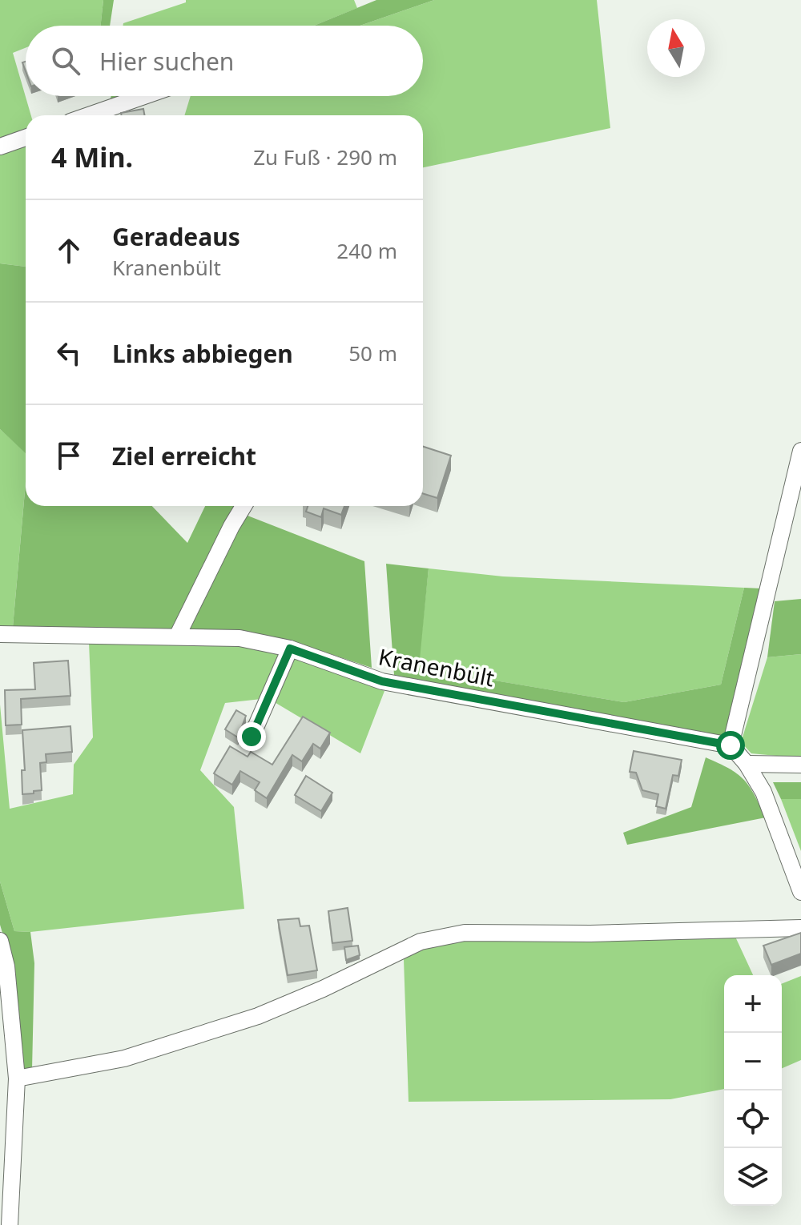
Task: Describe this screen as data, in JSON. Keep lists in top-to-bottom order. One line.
{"streets":{"street":["Kranenbült"]},"north":"top","page":{"search":"Hier suchen","heading":["4 Min.","Zu Fuß · 290 m"],"list":[["Geradeaus","Kranenbült","240 m"],["Links abbiegen","50 m"],"Ziel erreicht"],"map_buttons":["+","−"]}}
